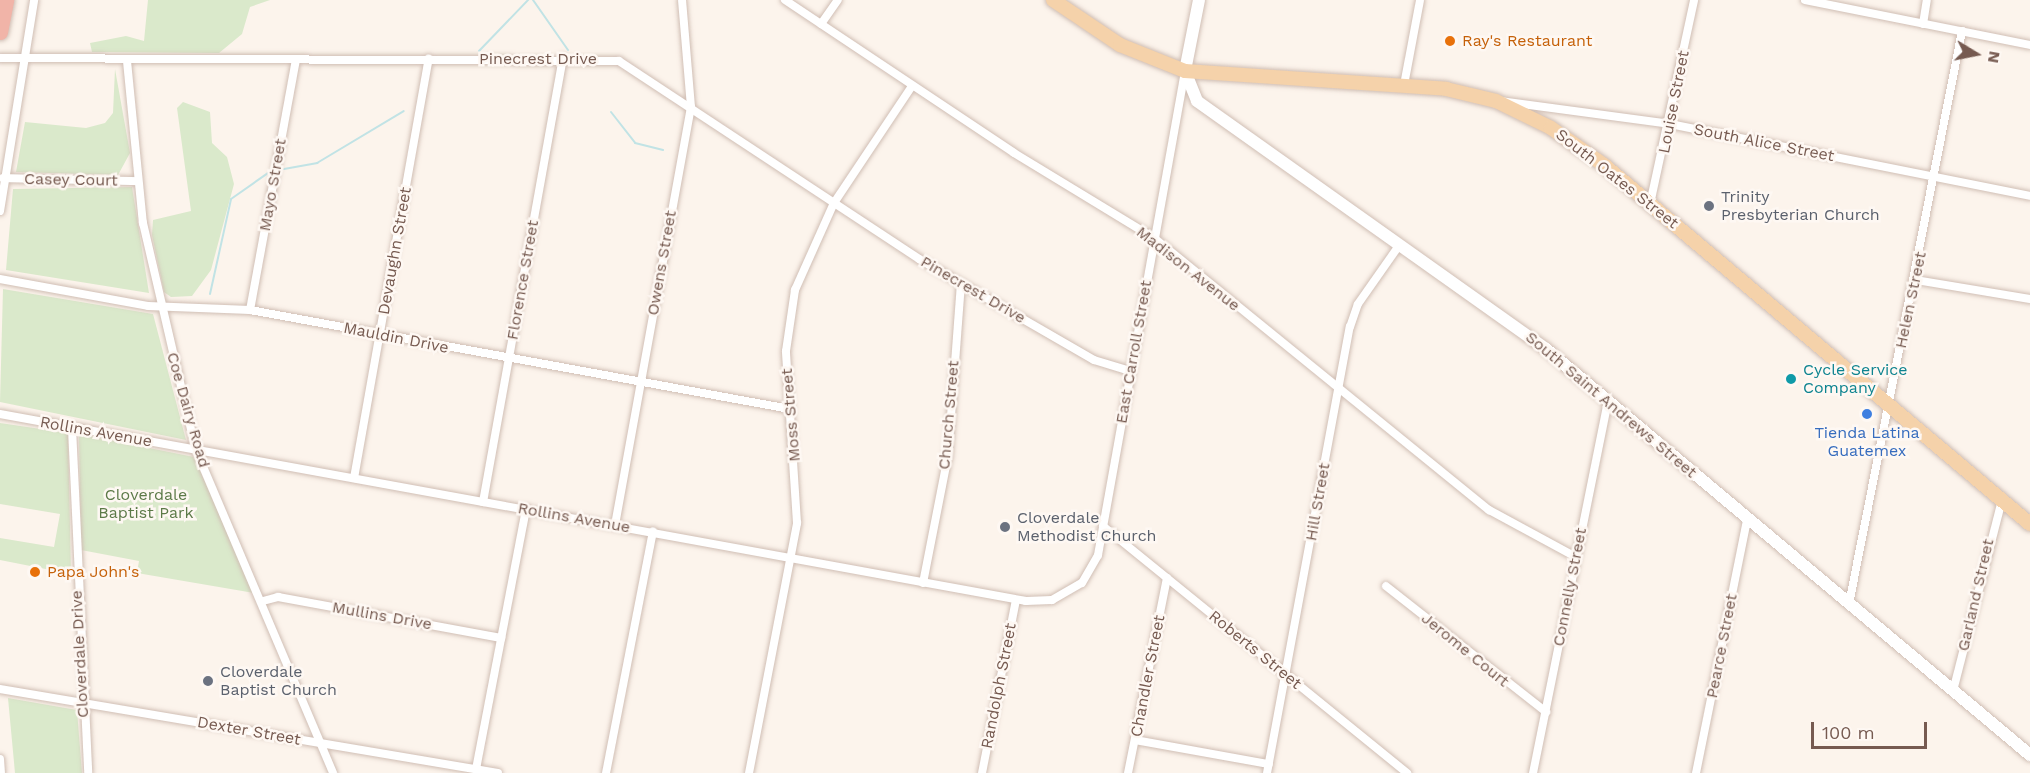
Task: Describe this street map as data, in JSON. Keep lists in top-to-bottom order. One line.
{"streets":{"main road":["South Oates Street"],"street":["Pinecrest Drive","Louise Street","South Alice Street","Casey Court","Mayo Street","Devaughn Street","Owens Street","Madison Avenue","Florence Street","Helen Street","Mauldin Drive","East Carroll Street","South Saint Andrews Street","Coe Dairy Road","Moss Street","Church Street","Rollins Avenue","Hill Street","Connelly Street","Garland Street","Mullins Drive","Pearce Street","Roberts Street","Jerome Court","Cloverdale Drive","Chandler Street","Randolph Street","Dexter Street"]},"crossings":[["Pinecrest Drive","Mayo Street"],["Pinecrest Drive","Devaughn Street"],["Pinecrest Drive","Owens Street"],["Pinecrest Drive","Florence Street"],["Pinecrest Drive","East Carroll Street"],["Pinecrest Drive","Coe Dairy Road"],["Pinecrest Drive","Moss Street"],["Pinecrest Drive","Church Street"],["Louise Street","South Alice Street"],["Louise Street","South Oates Street"],["South Alice Street","South Oates Street"],["South Alice Street","Helen Street"],["South Oates Street","Helen Street"],["South Oates Street","East Carroll Street"],["South Oates Street","South Saint Andrews Street"],["South Oates Street","Garland Street"],["Casey Court","Coe Dairy Road"],["Mayo Street","Mauldin Drive"],["Devaughn Street","Mauldin Drive"],["Devaughn Street","Rollins Avenue"],["Owens Street","Mauldin Drive"],["Owens Street","Rollins Avenue"],["Madison Avenue","East Carroll Street"],["Madison Avenue","Moss Street"],["Madison Avenue","Hill Street"],["Madison Avenue","Connelly Street"],["Florence Street","Mauldin Drive"],["Florence Street","Rollins Avenue"],["Helen Street","South Saint Andrews Street"],["Mauldin Drive","Coe Dairy Road"],["Mauldin Drive","Moss Street"],["East Carroll Street","South Saint Andrews Street"],["East Carroll Street","Rollins Avenue"],["East Carroll Street","Roberts Street"],["South Saint Andrews Street","Hill Street"],["South Saint Andrews Street","Connelly Street"],["South Saint Andrews Street","Garland Street"],["South Saint Andrews Street","Pearce Street"],["Coe Dairy Road","Rollins Avenue"],["Coe Dairy Road","Mullins Drive"],["Coe Dairy Road","Dexter Street"],["Moss Street","Rollins Avenue"],["Church Street","Rollins Avenue"],["Rollins Avenue","Roberts Street"],["Rollins Avenue","Cloverdale Drive"],["Rollins Avenue","Randolph Street"],["Hill Street","Roberts Street"],["Connelly Street","Jerome Court"],["Roberts Street","Chandler Street"],["Cloverdale Drive","Dexter Street"]],"parks":["Cloverdale Baptist Park"],"places":["Ray's Restaurant","Trinity Presbyterian Church","Cycle Service Company","Tienda Latina Guatemex","Cloverdale Methodist Church","Papa John's","Cloverdale Baptist Church"],"scale_bar":"100 m","north":"right"}
